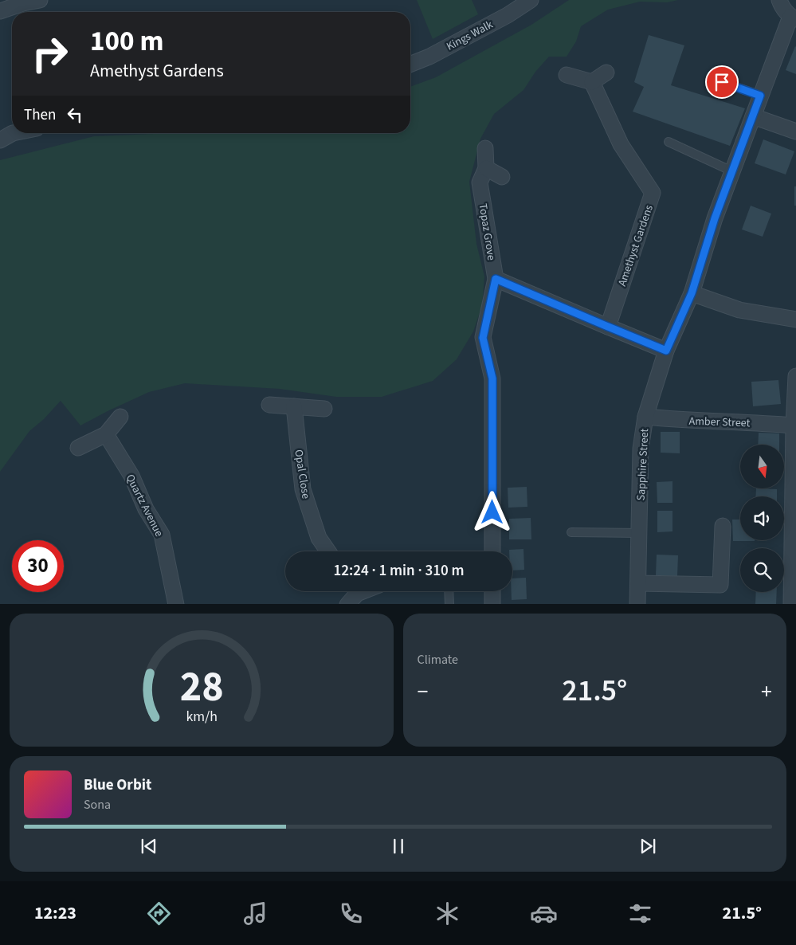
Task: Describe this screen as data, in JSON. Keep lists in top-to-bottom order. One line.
{"streets":{"street":["Kings Walk","Topaz Grove","Amethyst Gardens","Amber Street","Sapphire Street","Opal Close","Quartz Avenue"]},"crossings":[["Amber Street","Sapphire Street"]],"north":"bottom","page":{"turn":["100 m","Amethyst Gardens"],"then":"Then","limit":"30","trip":"12:24 · 1 min · 310 m","tile":"Climate","heat":["−","21.5°","+"],"song":["Blue Orbit","Sona"],"tabs":["12:23","21.5°"],"gauge":["28","km/h"]}}
